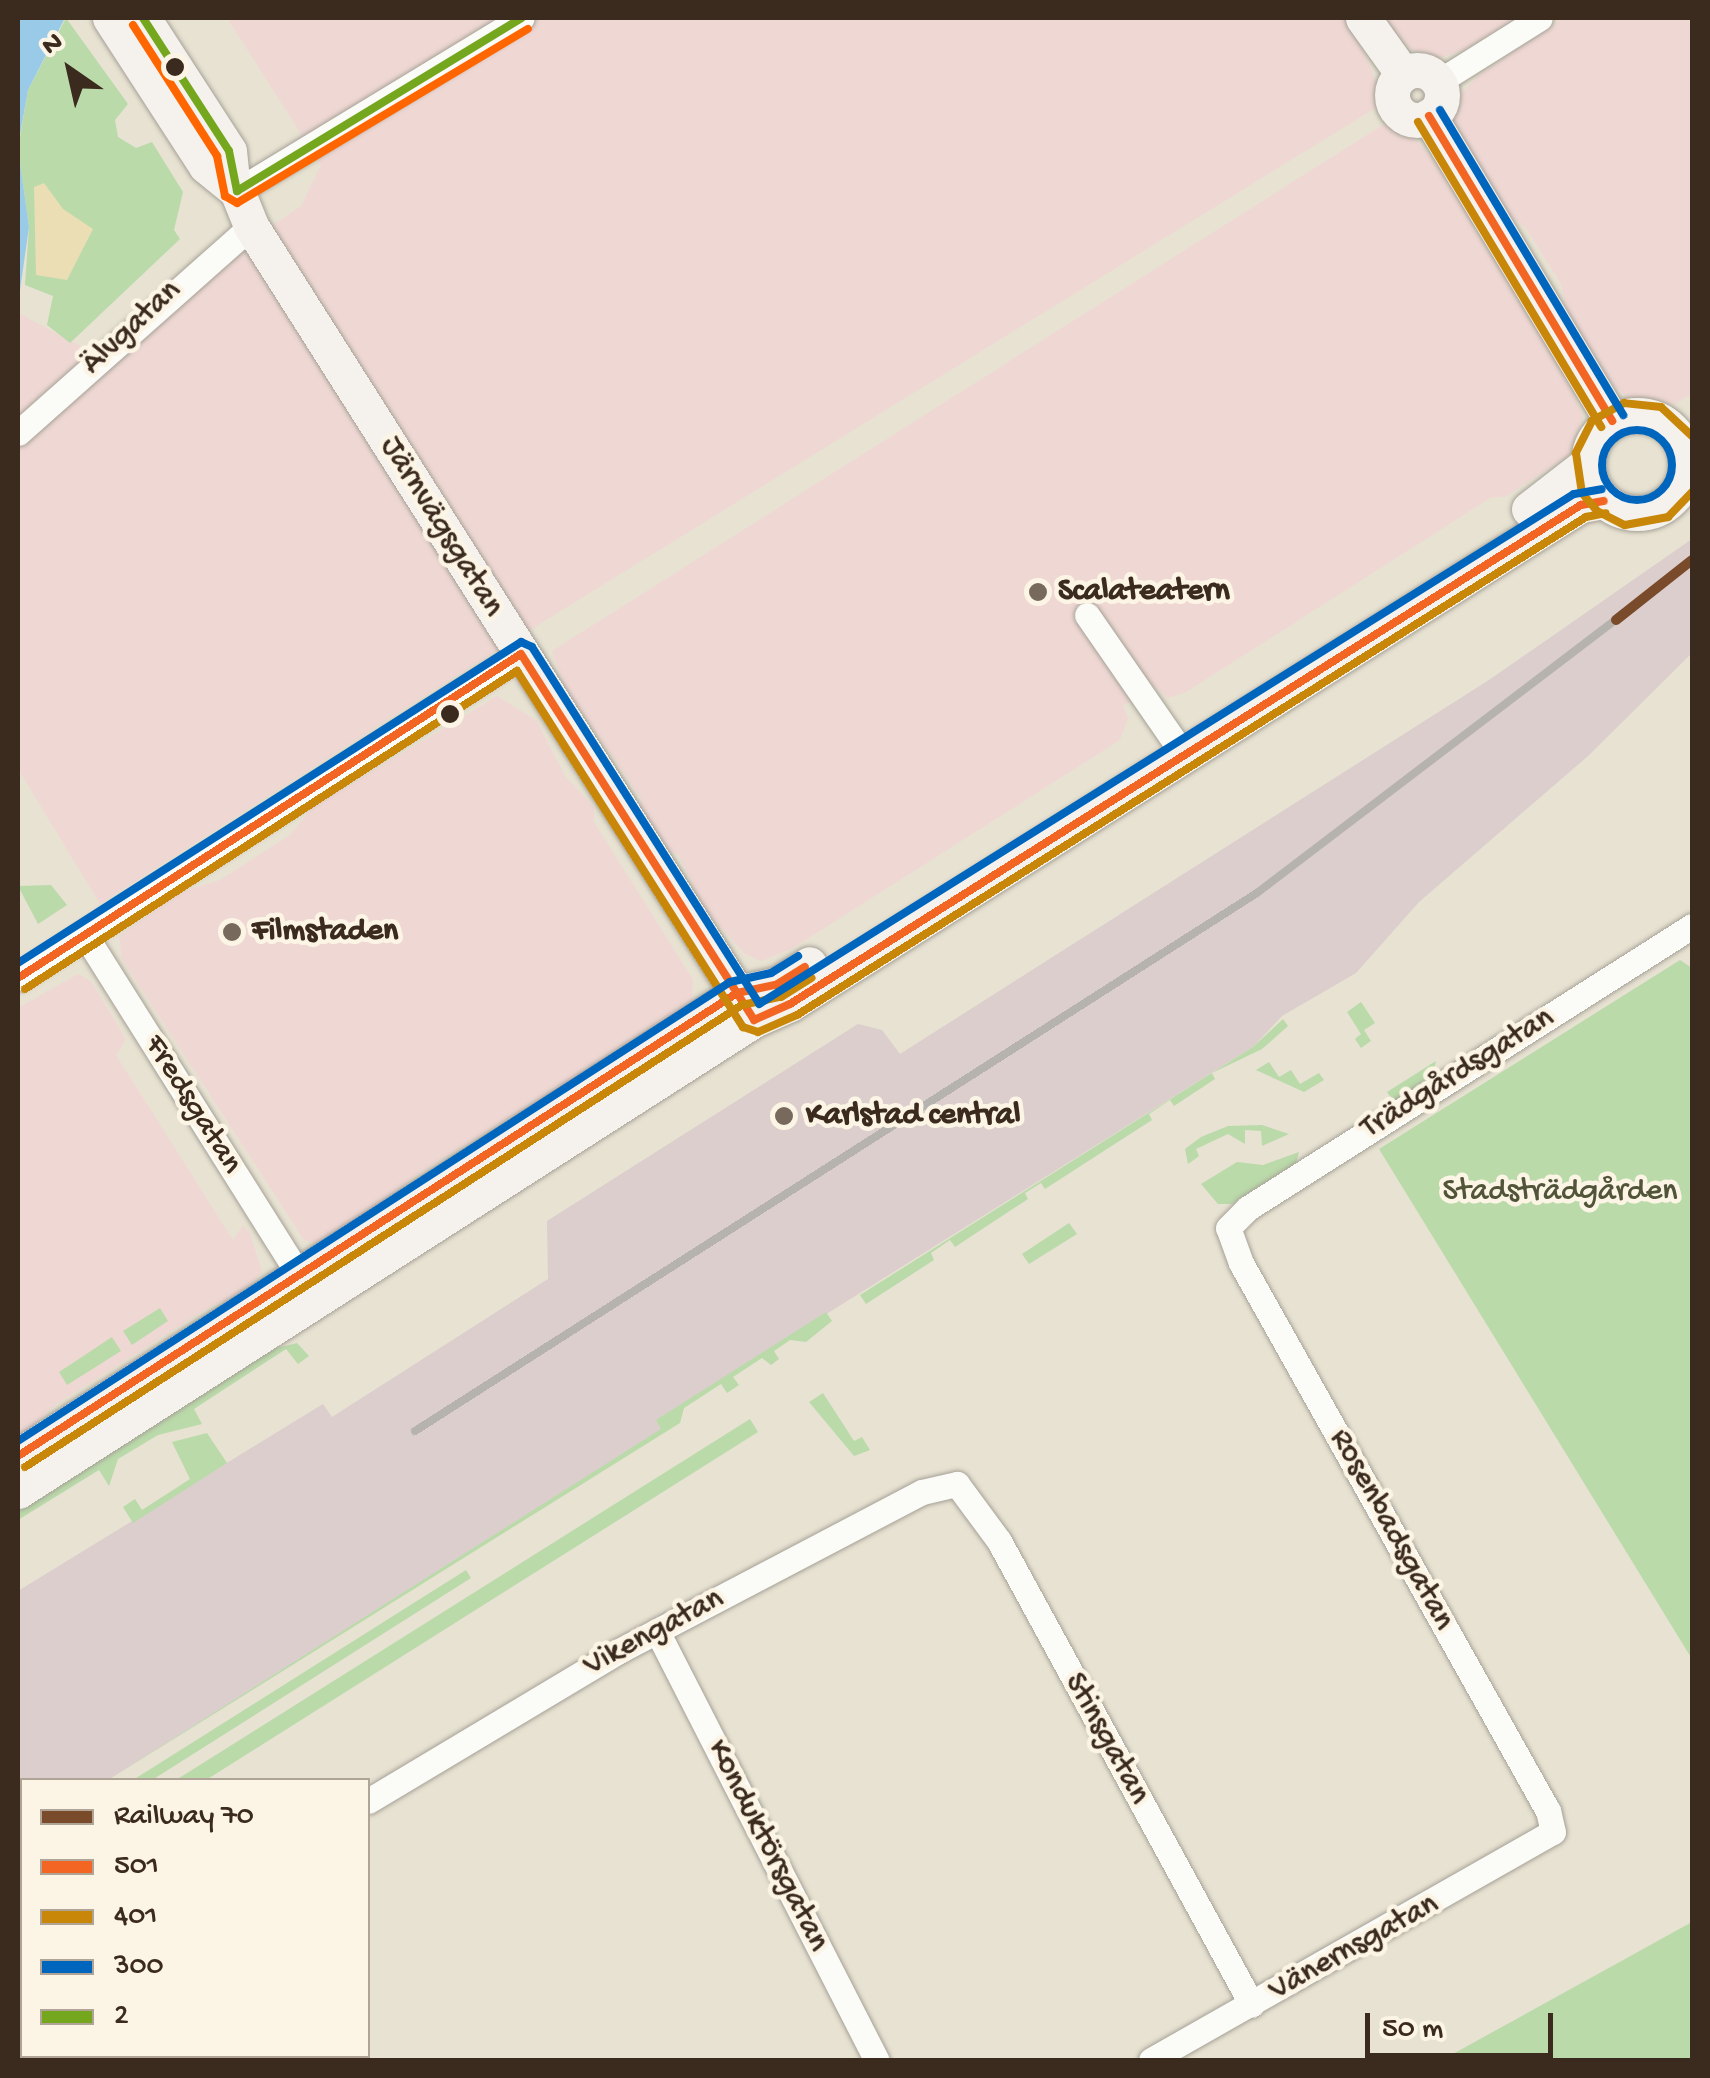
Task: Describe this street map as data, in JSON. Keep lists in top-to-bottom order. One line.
{"streets":{"street":["Älvgatan","Järnvägsgatan","Trädgårdsgatan","Fredsgatan","Rosenbadsgatan","Vikengatan","Stinsgatan","Konduktörsgatan","Vänernsgatan"]},"crossings":[["Älvgatan","Järnvägsgatan"],["Trädgårdsgatan","Rosenbadsgatan"],["Rosenbadsgatan","Vänernsgatan"],["Vikengatan","Stinsgatan"],["Vikengatan","Konduktörsgatan"],["Stinsgatan","Vänernsgatan"]],"parks":["Stadsträdgården"],"places":["Scalateatern","Filmstaden","Karlstad central"],"lines":["transit line 2","transit line 300","transit line 501","transit line 401","rail line 70"],"legend":["Railway 70","501","401","300","2"],"scale_bar":"50 m","north":"top left"}
